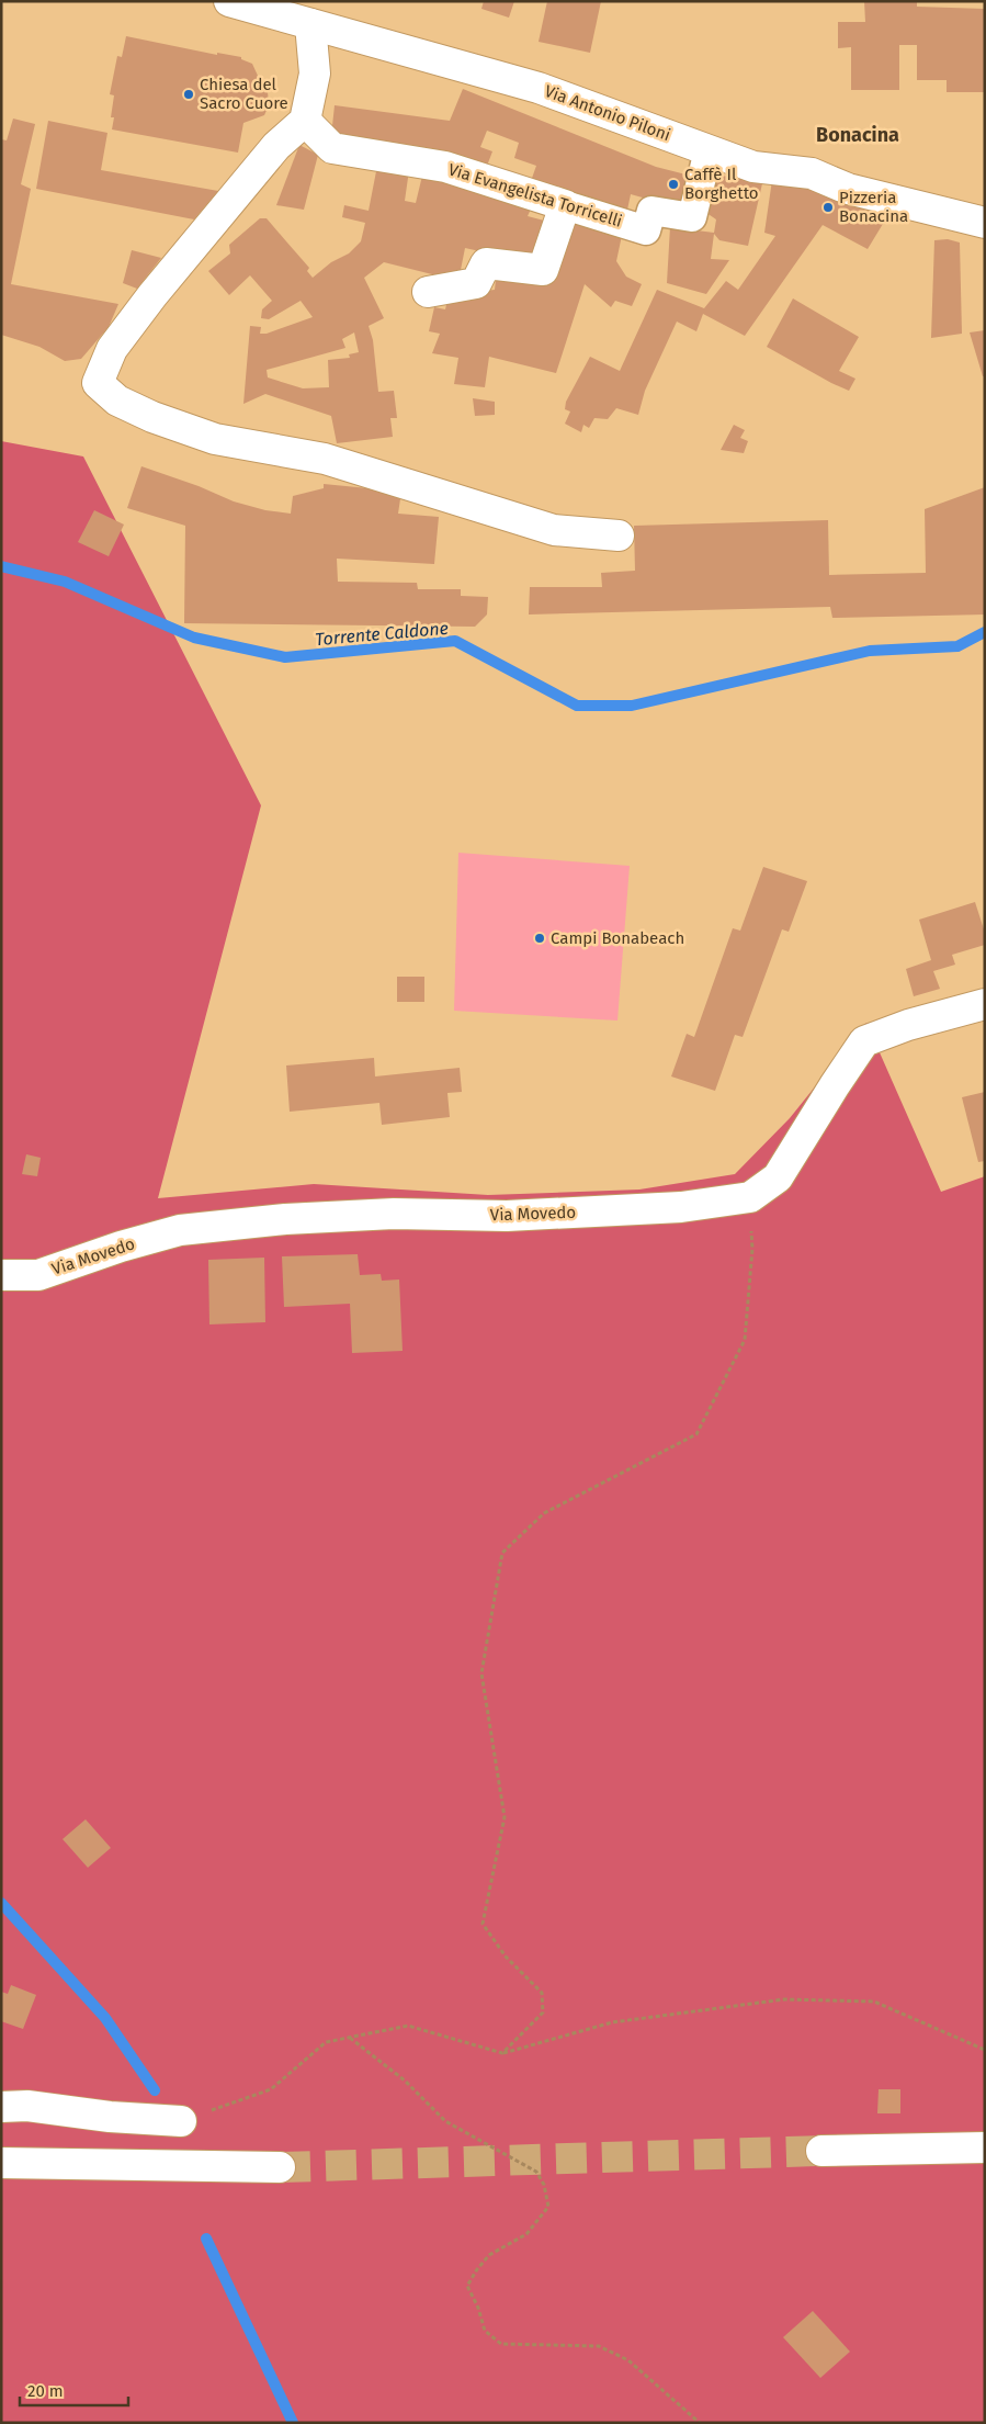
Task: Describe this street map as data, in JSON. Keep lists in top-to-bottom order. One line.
{"streets":{"main road":["Via Antonio Piloni","Via Evangelista Torricelli","Via Movedo"]},"crossings":[["Via Antonio Piloni","Via Evangelista Torricelli"]],"districts":["Bonacina"],"water":["Torrente Caldone"],"places":["Chiesa del Sacro Cuore","Caffè Il Borghetto","Pizzeria Bonacina","Campi Bonabeach"],"scale_bar":"20 m"}
